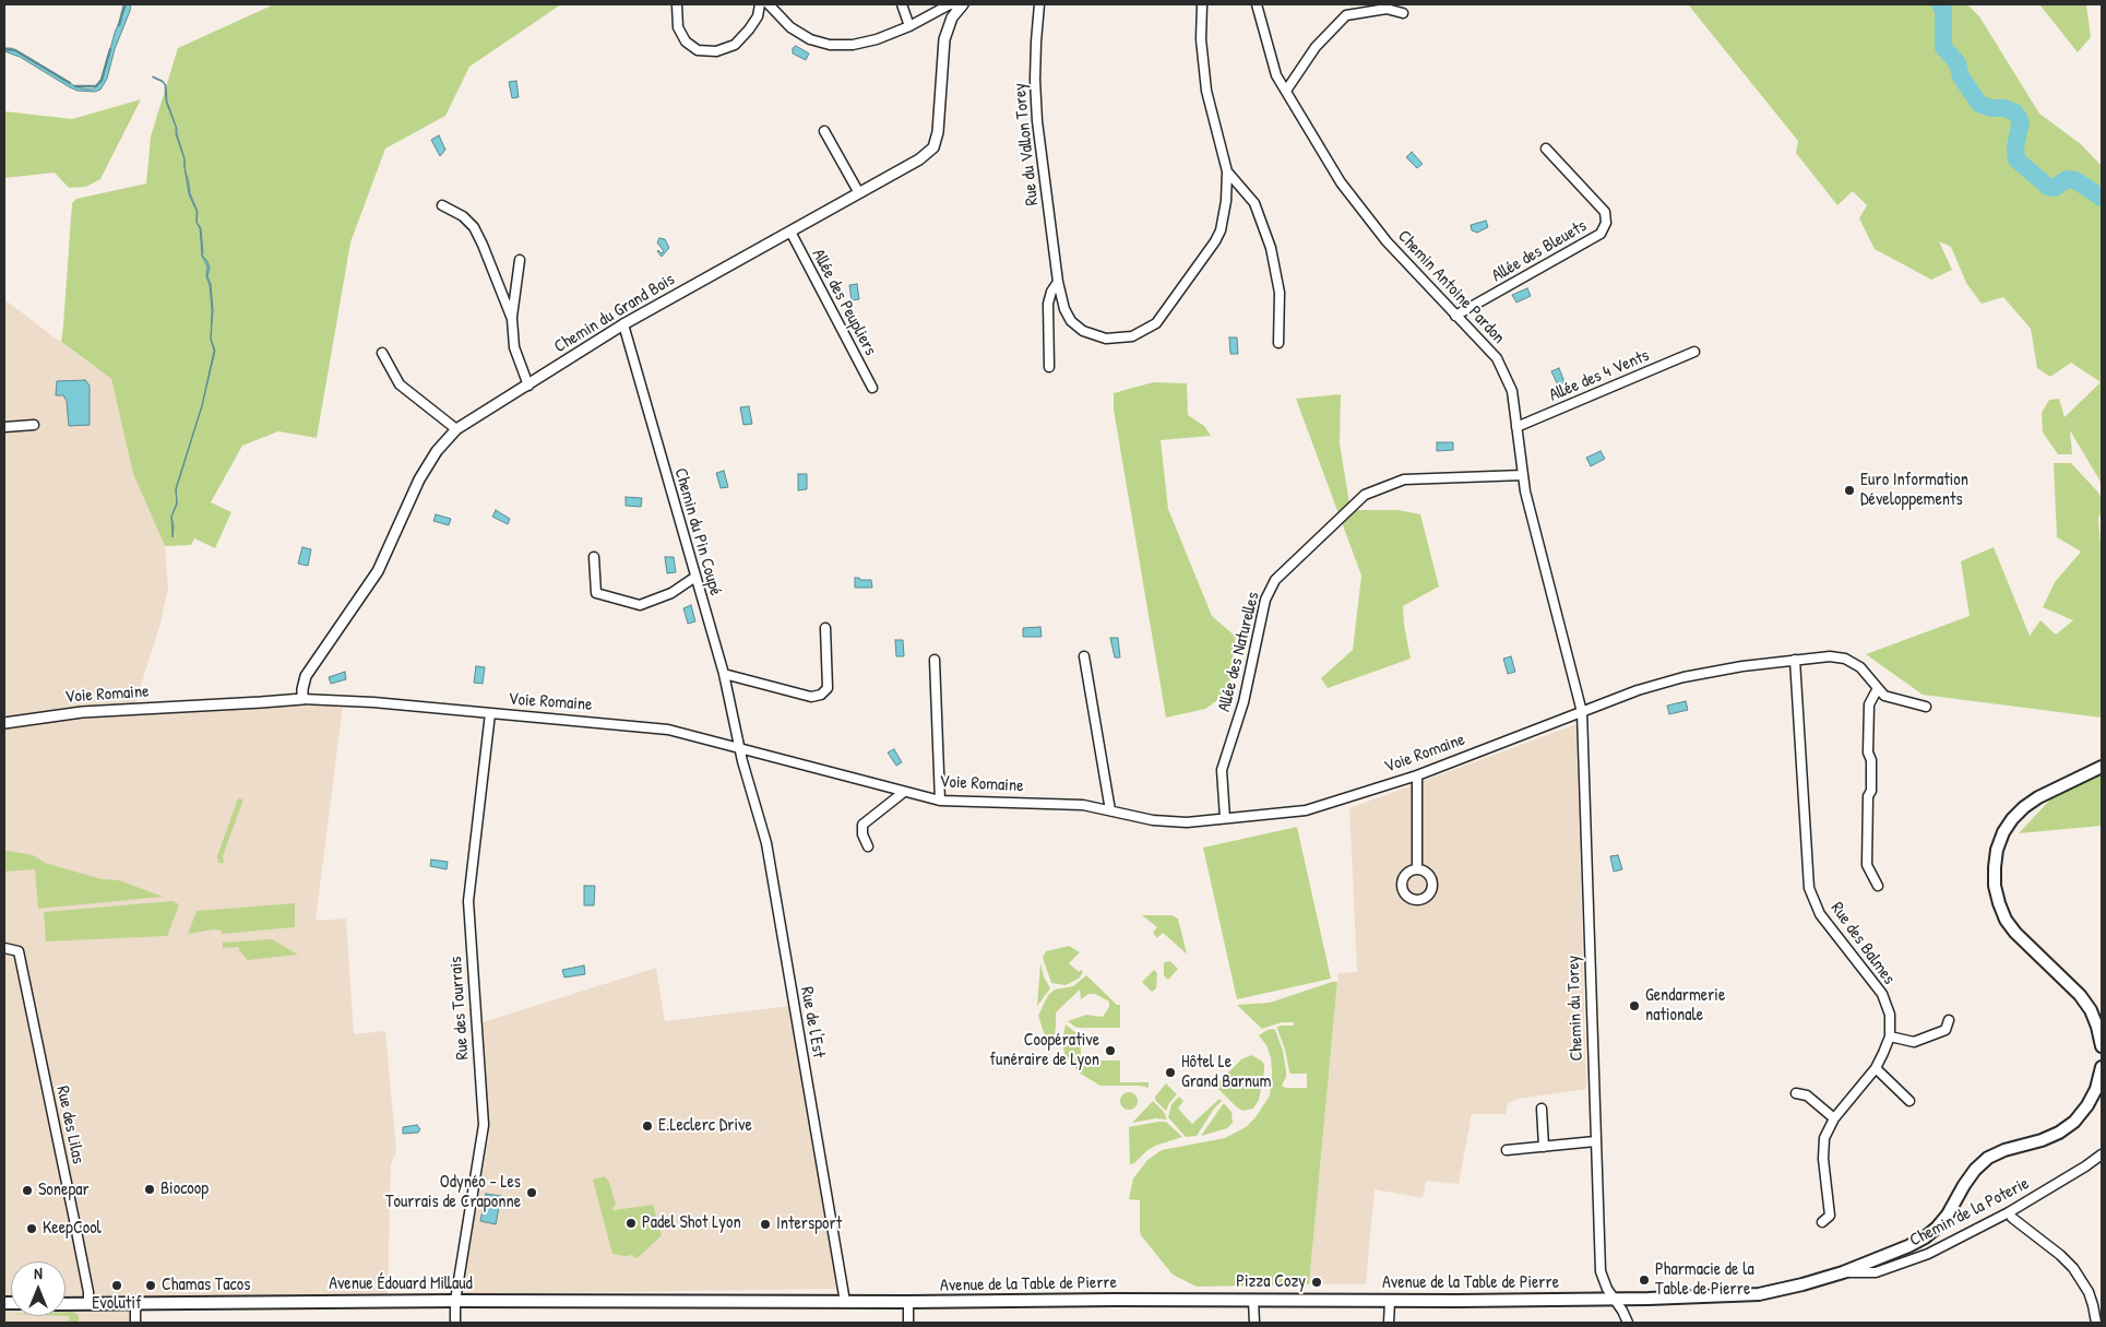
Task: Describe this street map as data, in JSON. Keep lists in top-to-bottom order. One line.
{"streets":{"main road":["Avenue de la Table de Pierre","Avenue Édouard Millaud"],"street":["Rue du Vallon Torey","Allée des Bleuets","Chemin Antoine Pardon","Allée des Peupliers","Chemin du Grand Bois","Allée des 4 Vents","Chemin du Pin Coupé","Allée des Naturelles","Voie Romaine","Rue des Balmes","Rue des Tourrais","Chemin du Torey","Rue de l'Est","Rue des Lilas","Chemin de la Poterie"]},"crossings":[["Allée des Bleuets","Chemin Antoine Pardon"],["Chemin Antoine Pardon","Allée des 4 Vents"],["Chemin Antoine Pardon","Allée des Naturelles"],["Chemin Antoine Pardon","Voie Romaine"],["Chemin Antoine Pardon","Chemin du Torey"],["Allée des Peupliers","Chemin du Grand Bois"],["Chemin du Grand Bois","Chemin du Pin Coupé"],["Chemin du Grand Bois","Voie Romaine"],["Chemin du Pin Coupé","Voie Romaine"],["Chemin du Pin Coupé","Rue de l'Est"],["Allée des Naturelles","Voie Romaine"],["Voie Romaine","Rue des Balmes"],["Voie Romaine","Rue des Tourrais"],["Voie Romaine","Chemin du Torey"],["Voie Romaine","Rue de l'Est"],["Rue des Tourrais","Avenue Édouard Millaud"],["Chemin du Torey","Avenue de la Table de Pierre"],["Rue de l'Est","Avenue de la Table de Pierre"],["Rue des Lilas","Avenue Édouard Millaud"],["Chemin de la Poterie","Avenue de la Table de Pierre"],["Avenue de la Table de Pierre","Avenue Édouard Millaud"]],"places":["Euro Information Développements","Gendarmerie nationale","Coopérative funéraire de Lyon","Hôtel Le Grand Barnum","E.Leclerc Drive","Biocoop","Sonepar","Odynéo - Les Tourrais de Craponne","Padel Shot Lyon","Intersport","KeepCool","Pharmacie de la Table de Pierre","Pizza Cozy","Evolutif","Chamas Tacos"],"north":"top"}
